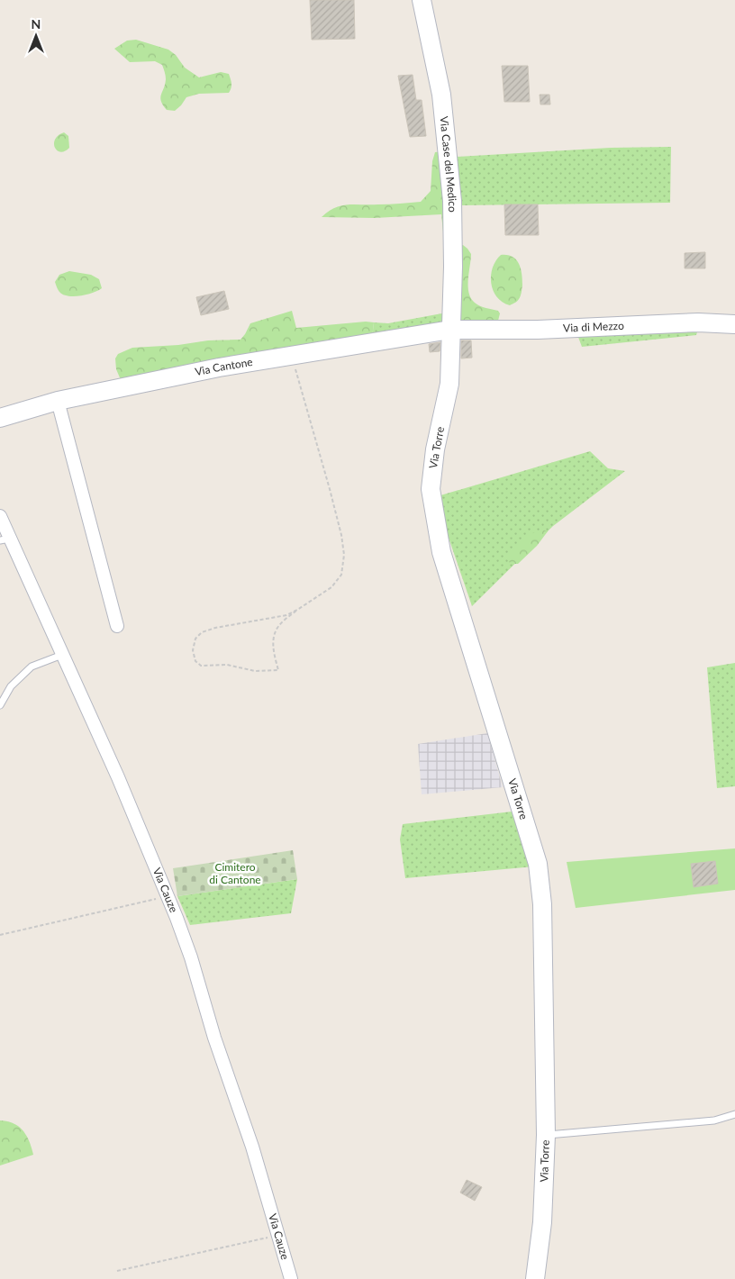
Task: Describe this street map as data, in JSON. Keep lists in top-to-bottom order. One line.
{"streets":{"main road":["Via Case del Medico","Via di Mezzo","Via Cantone","Via Torre"],"street":["Via Cauze"]},"crossings":[["Via Case del Medico","Via di Mezzo"],["Via Case del Medico","Via Cantone"],["Via Case del Medico","Via Torre"],["Via di Mezzo","Via Cantone"],["Via di Mezzo","Via Torre"],["Via Cantone","Via Torre"]],"parks":["Cimitero di Cantone"],"north":"top"}
